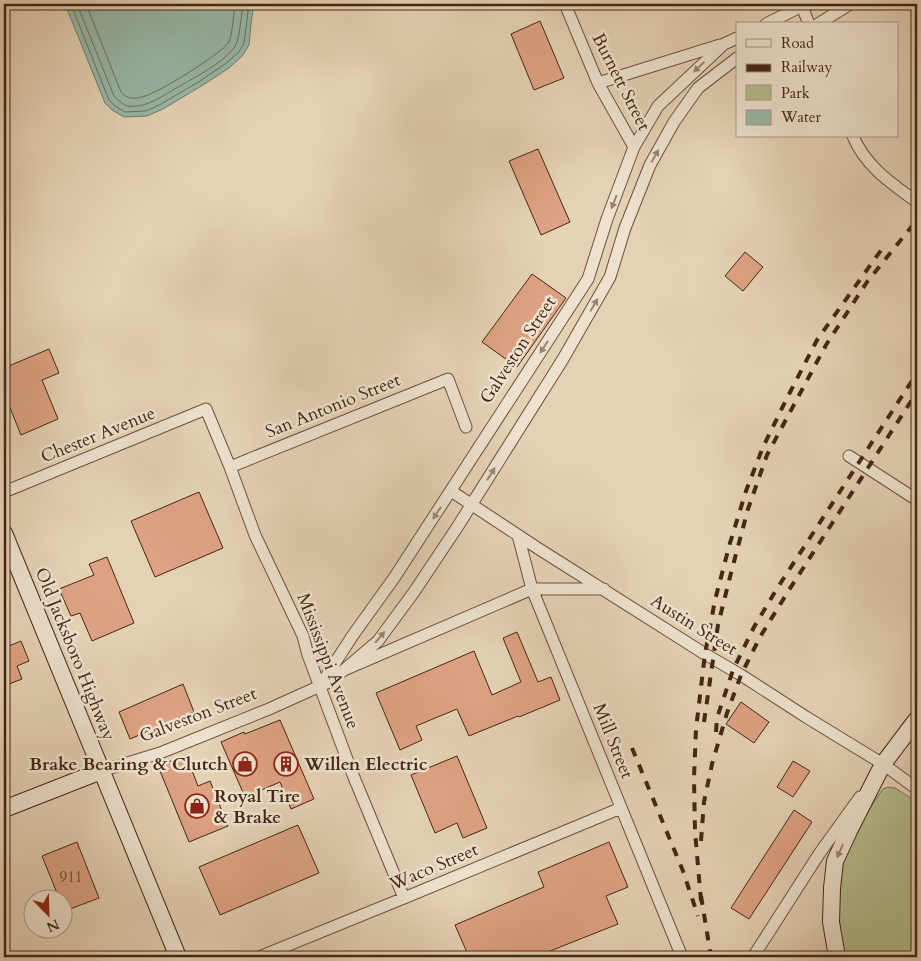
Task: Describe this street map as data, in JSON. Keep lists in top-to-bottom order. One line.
{"streets":{"main road":["Galveston Street","Old Jacksboro Highway"],"street":["Burnett Street","San Antonio Street","Chester Avenue","Austin Street","Mississippi Avenue","Mill Street","Waco Street"]},"crossings":[["Burnett Street","Galveston Street"],["Galveston Street","Austin Street"],["Galveston Street","Old Jacksboro Highway"],["Galveston Street","Mississippi Avenue"],["Galveston Street","Mill Street"],["San Antonio Street","Mississippi Avenue"],["Chester Avenue","Mississippi Avenue"],["Austin Street","Mill Street"],["Mississippi Avenue","Waco Street"],["Mill Street","Waco Street"]],"places":{"shop":["Brake Bearing & Clutch","Royal Tire & Brake"],"building":["Willen Electric"]},"house_numbers":["911"],"legend":["Road","Railway","Park","Water"],"north":"bottom right"}
